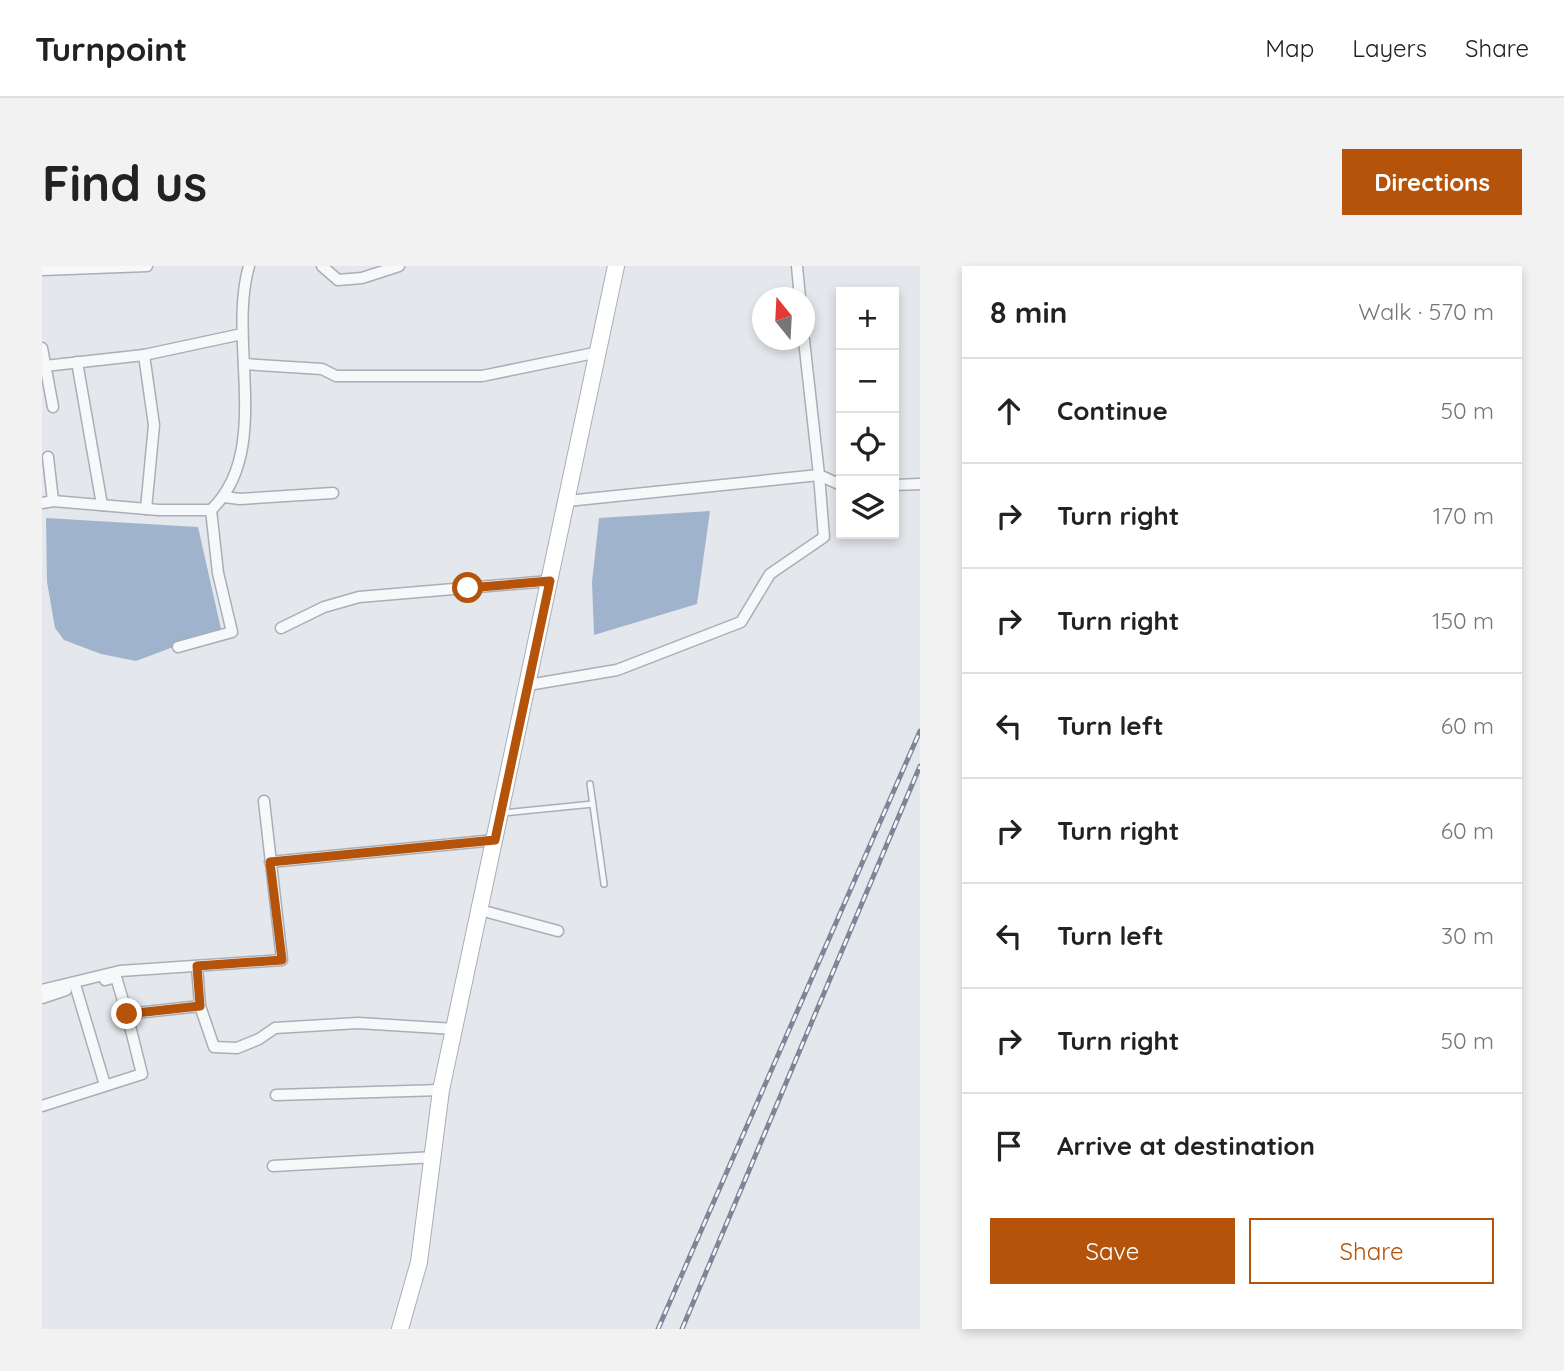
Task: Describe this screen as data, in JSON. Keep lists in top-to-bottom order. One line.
{"north":"top","page":{"header":"Turnpoint","nav":["Map","Layers","Share"],"buttons":["Directions",["Save","Share"]],"title":"Find us","heading":["8 min","Walk · 570 m"],"map_buttons":["+","−"],"list":[["Continue","50 m"],["Turn right","170 m"],["Turn right","150 m"],["Turn left","60 m"],["Turn right","60 m"],["Turn left","30 m"],["Turn right","50 m"],"Arrive at destination"]}}
